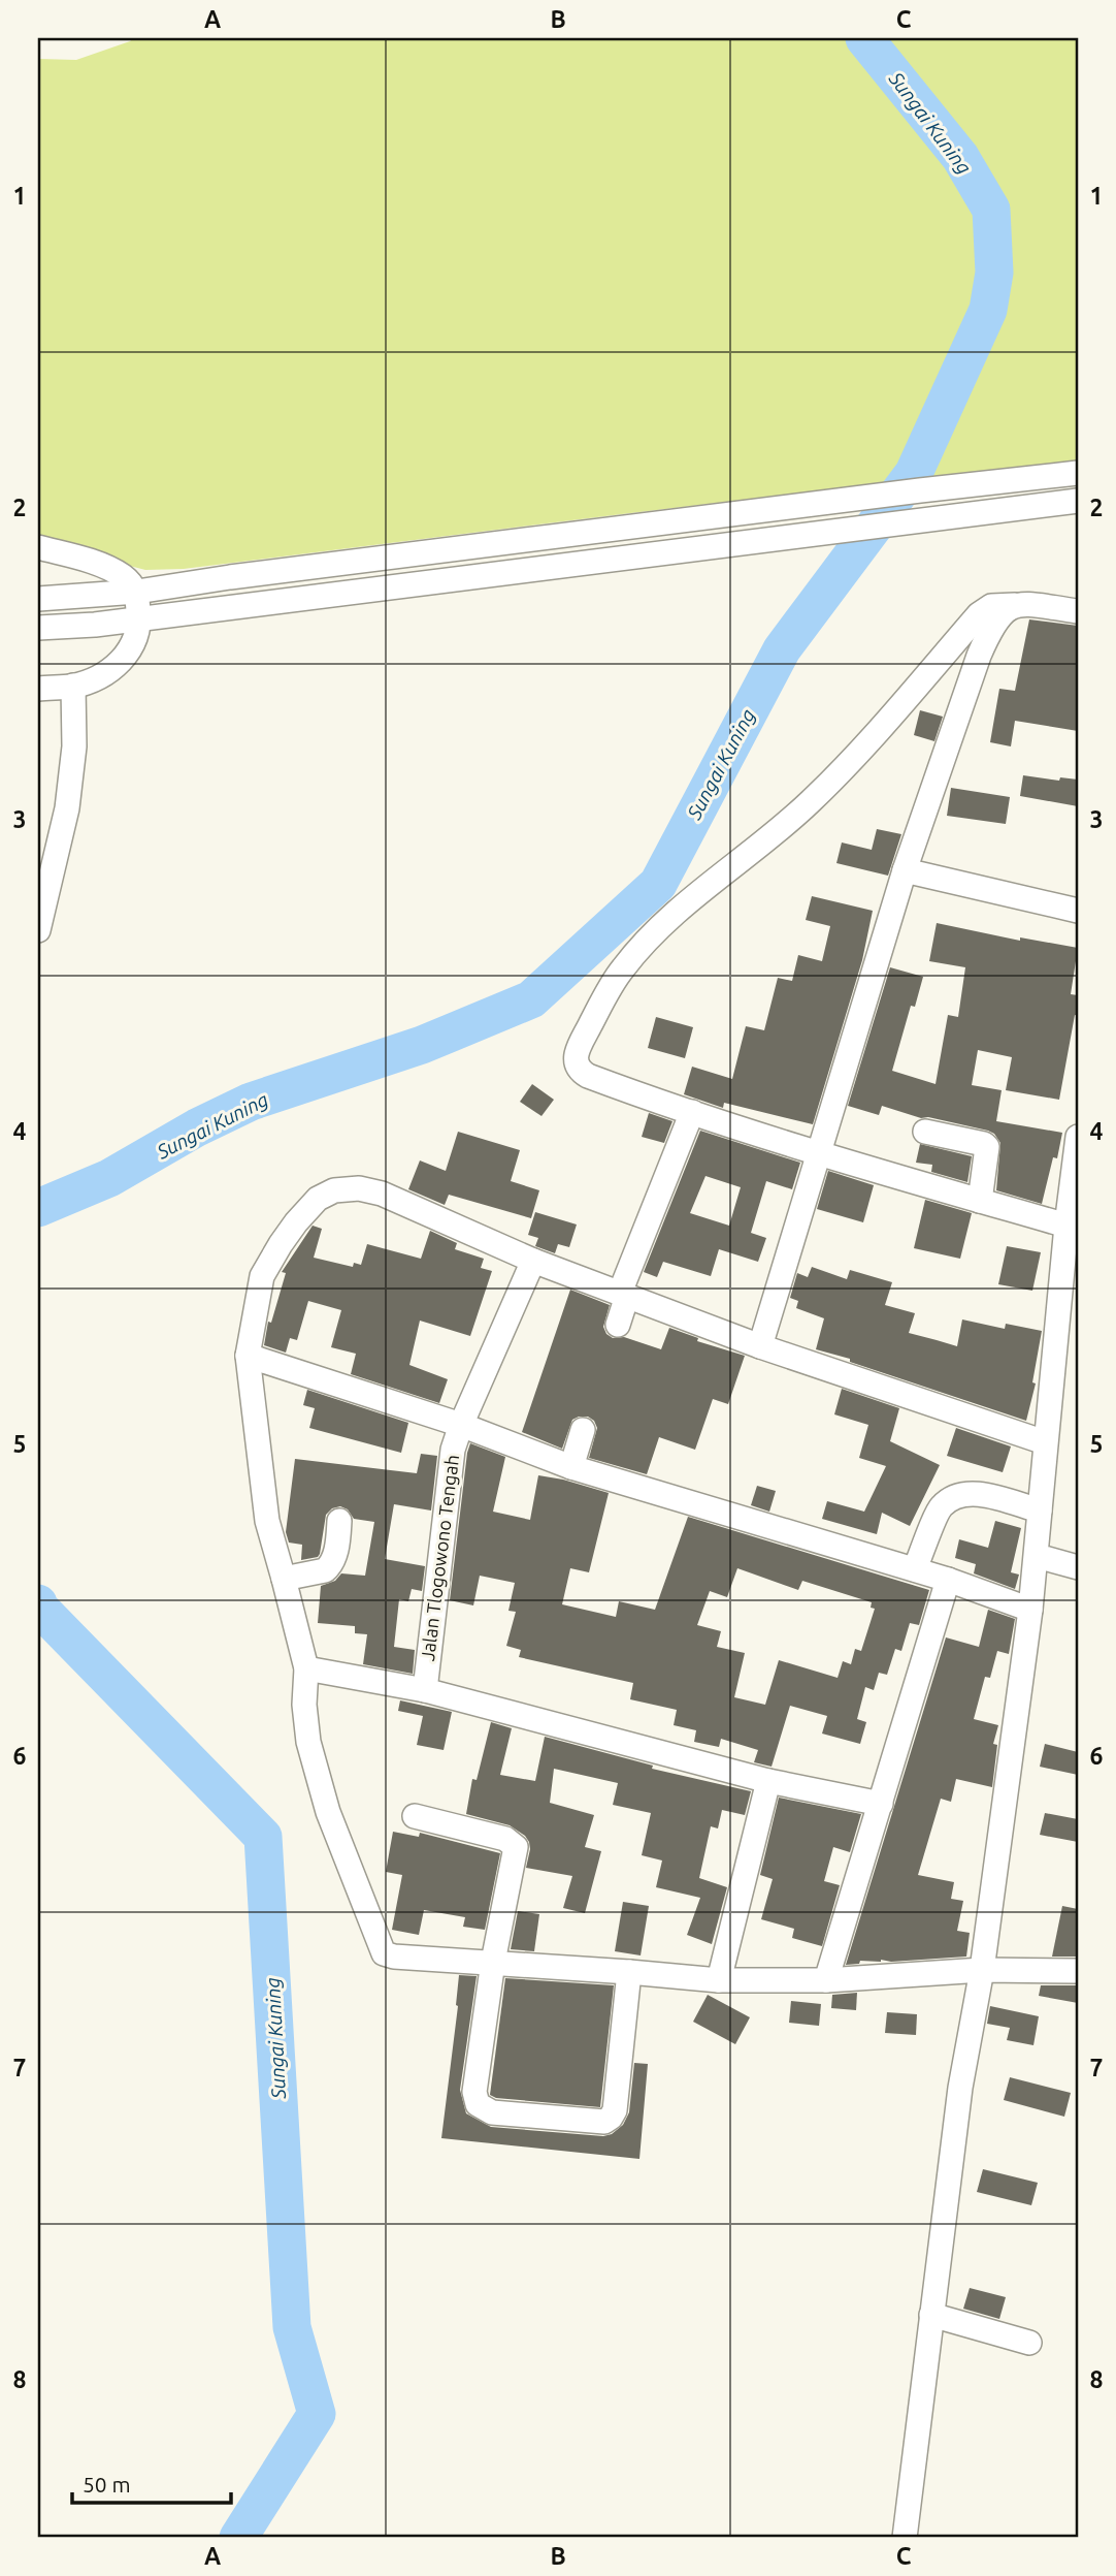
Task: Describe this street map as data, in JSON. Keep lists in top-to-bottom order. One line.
{"streets":{"street":["Jalan Tlogowono Tengah"]},"water":["Sungai Kuning"],"scale_bar":"50 m","grid":{"columns":["A","B","C"],"rows":["1","2","3","4","5","6","7","8"]}}
